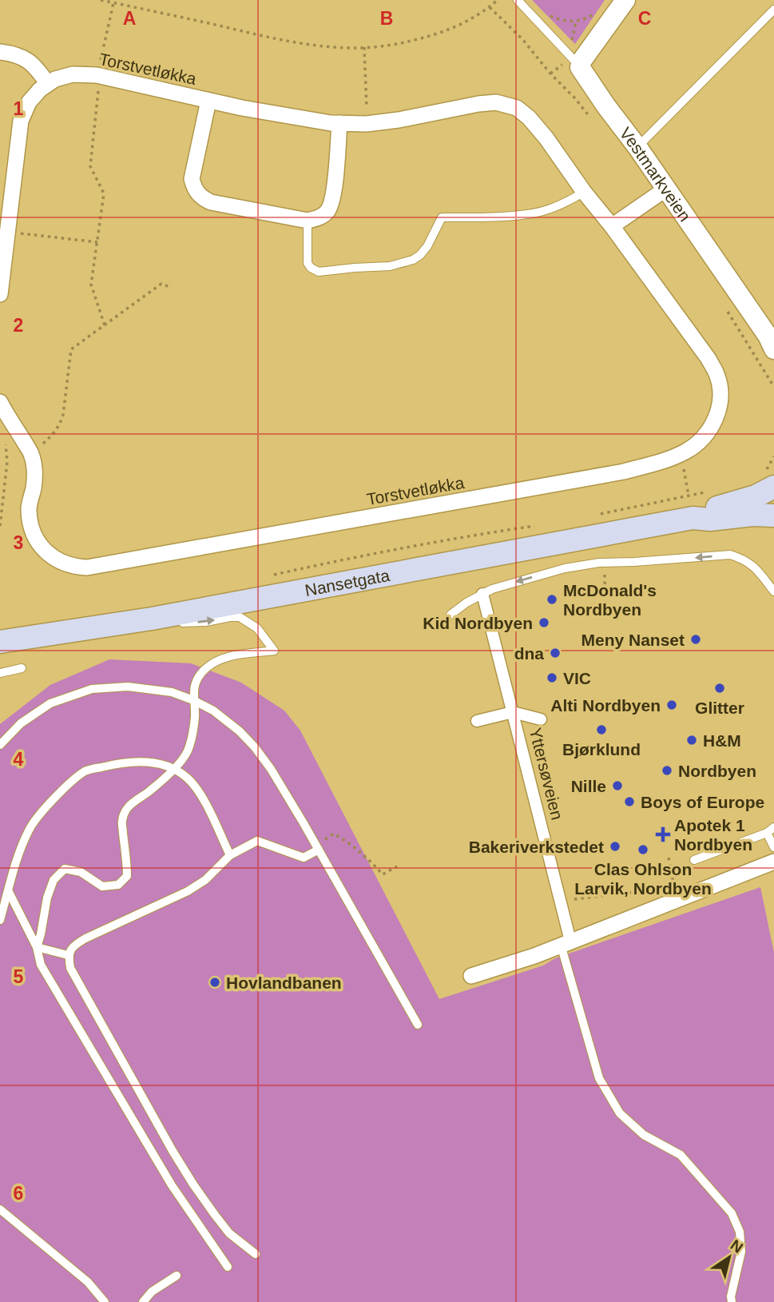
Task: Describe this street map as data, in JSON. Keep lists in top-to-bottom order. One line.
{"streets":{"main road":["Nansetgata"],"street":["Torstvetløkka","Vestmarkveien","Yttersøveien"]},"places":{"other":["McDonald's Nordbyen","Kid Nordbyen","Meny Nanset","dna","VIC","Glitter","Alti Nordbyen","Bjørklund","H&M","Nordbyen","Nille","Boys of Europe","Bakeriverkstedet","Clas Ohlson Larvik, Nordbyen","Hovlandbanen"],"health":["Apotek 1 Nordbyen"]},"north":"top right","grid":{"columns":["A","B","C"],"rows":["1","2","3","4","5","6"]}}
